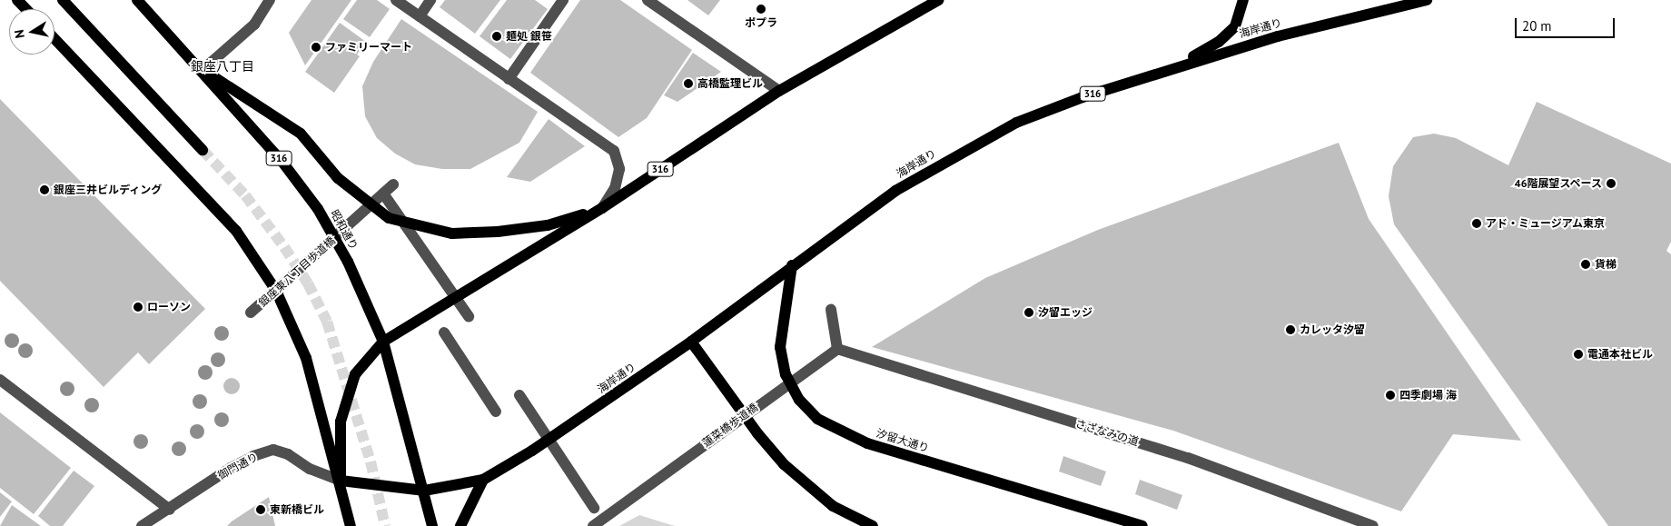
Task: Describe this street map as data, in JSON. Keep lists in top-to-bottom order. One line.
{"streets":{"main road":["海岸通り","316","昭和通り","汐留大通り"],"street":["銀座東八丁目歩道橋","蓮菜橋歩道橋","さざなみの道","御門通り"]},"crossings":[["海岸通り","316"],["海岸通り","昭和通り"],["海岸通り","汐留大通り"],["316","昭和通り"],["316","御門通り"],["蓮菜橋歩道橋","さざなみの道"]],"districts":["銀座八丁目"],"places":["ポプラ","麺処 銀笹","ファミリーマート","高橋監理ビル","46階展望スペース","銀座三井ビルディング","アド・ミュージアム東京","貨梯","ローソン","汐留エッジ","カレッタ汐留","電通本社ビル","四季劇場 海","東新橋ビル"],"scale_bar":"20 m","north":"left"}
